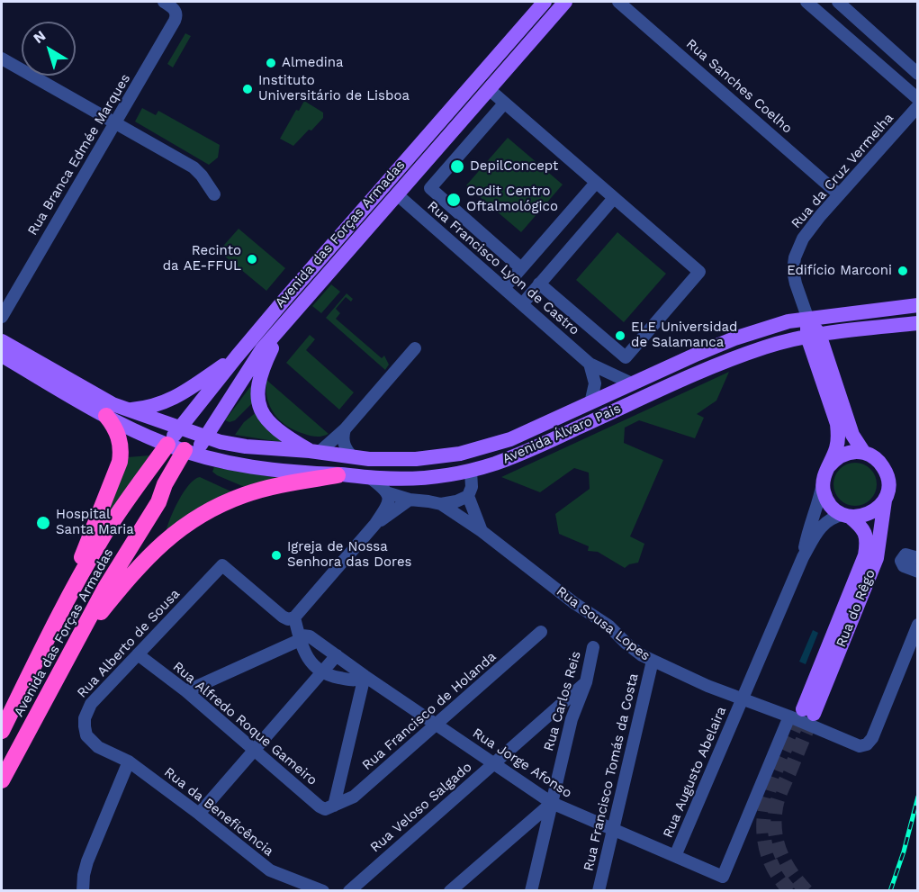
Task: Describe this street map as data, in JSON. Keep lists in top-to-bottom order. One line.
{"streets":{"highway":["Avenida das Forças Armadas"],"main road":["Avenida Álvaro Pais","Rua do Rêgo"],"street":["Rua Sanches Coelho","Rua Branca Edmée Marques","Rua da Cruz Vermelha","Rua Francisco Lyon de Castro","Rua Sousa Lopes","Rua Alberto de Sousa","Rua Carlos Reis","Rua Francisco de Holanda","Rua Alfredo Roque Gameiro","Rua Jorge Afonso","Rua Francisco Tomás da Costa","Rua Augusto Abelaira","Rua Veloso Salgado","Rua da Beneficência"]},"crossings":[["Rua Sanches Coelho","Rua da Cruz Vermelha"],["Rua da Cruz Vermelha","Avenida Álvaro Pais"],["Avenida das Forças Armadas","Rua Francisco Lyon de Castro"],["Avenida das Forças Armadas","Avenida Álvaro Pais"],["Rua Francisco Lyon de Castro","Avenida Álvaro Pais"],["Rua Sousa Lopes","Rua Jorge Afonso"],["Rua Sousa Lopes","Rua Francisco Tomás da Costa"],["Rua Sousa Lopes","Rua Augusto Abelaira"],["Rua Alberto de Sousa","Rua Alfredo Roque Gameiro"],["Rua Alberto de Sousa","Rua da Beneficência"],["Rua Carlos Reis","Rua Jorge Afonso"],["Rua Carlos Reis","Rua Veloso Salgado"],["Rua Francisco de Holanda","Rua Alfredo Roque Gameiro"],["Rua Francisco de Holanda","Rua Jorge Afonso"],["Rua Jorge Afonso","Rua Francisco Tomás da Costa"],["Rua Jorge Afonso","Rua Augusto Abelaira"],["Rua Jorge Afonso","Rua Veloso Salgado"]],"places":["Almedina","Instituto Universitário de Lisboa","DepilConcept","Codit Centro Oftalmológico","Recinto da AE-FFUL","Edifício Marconi","ELE Universidad de Salamanca","Hospital Santa Maria","Igreja de Nossa Senhora das Dores"],"north":"top left"}
